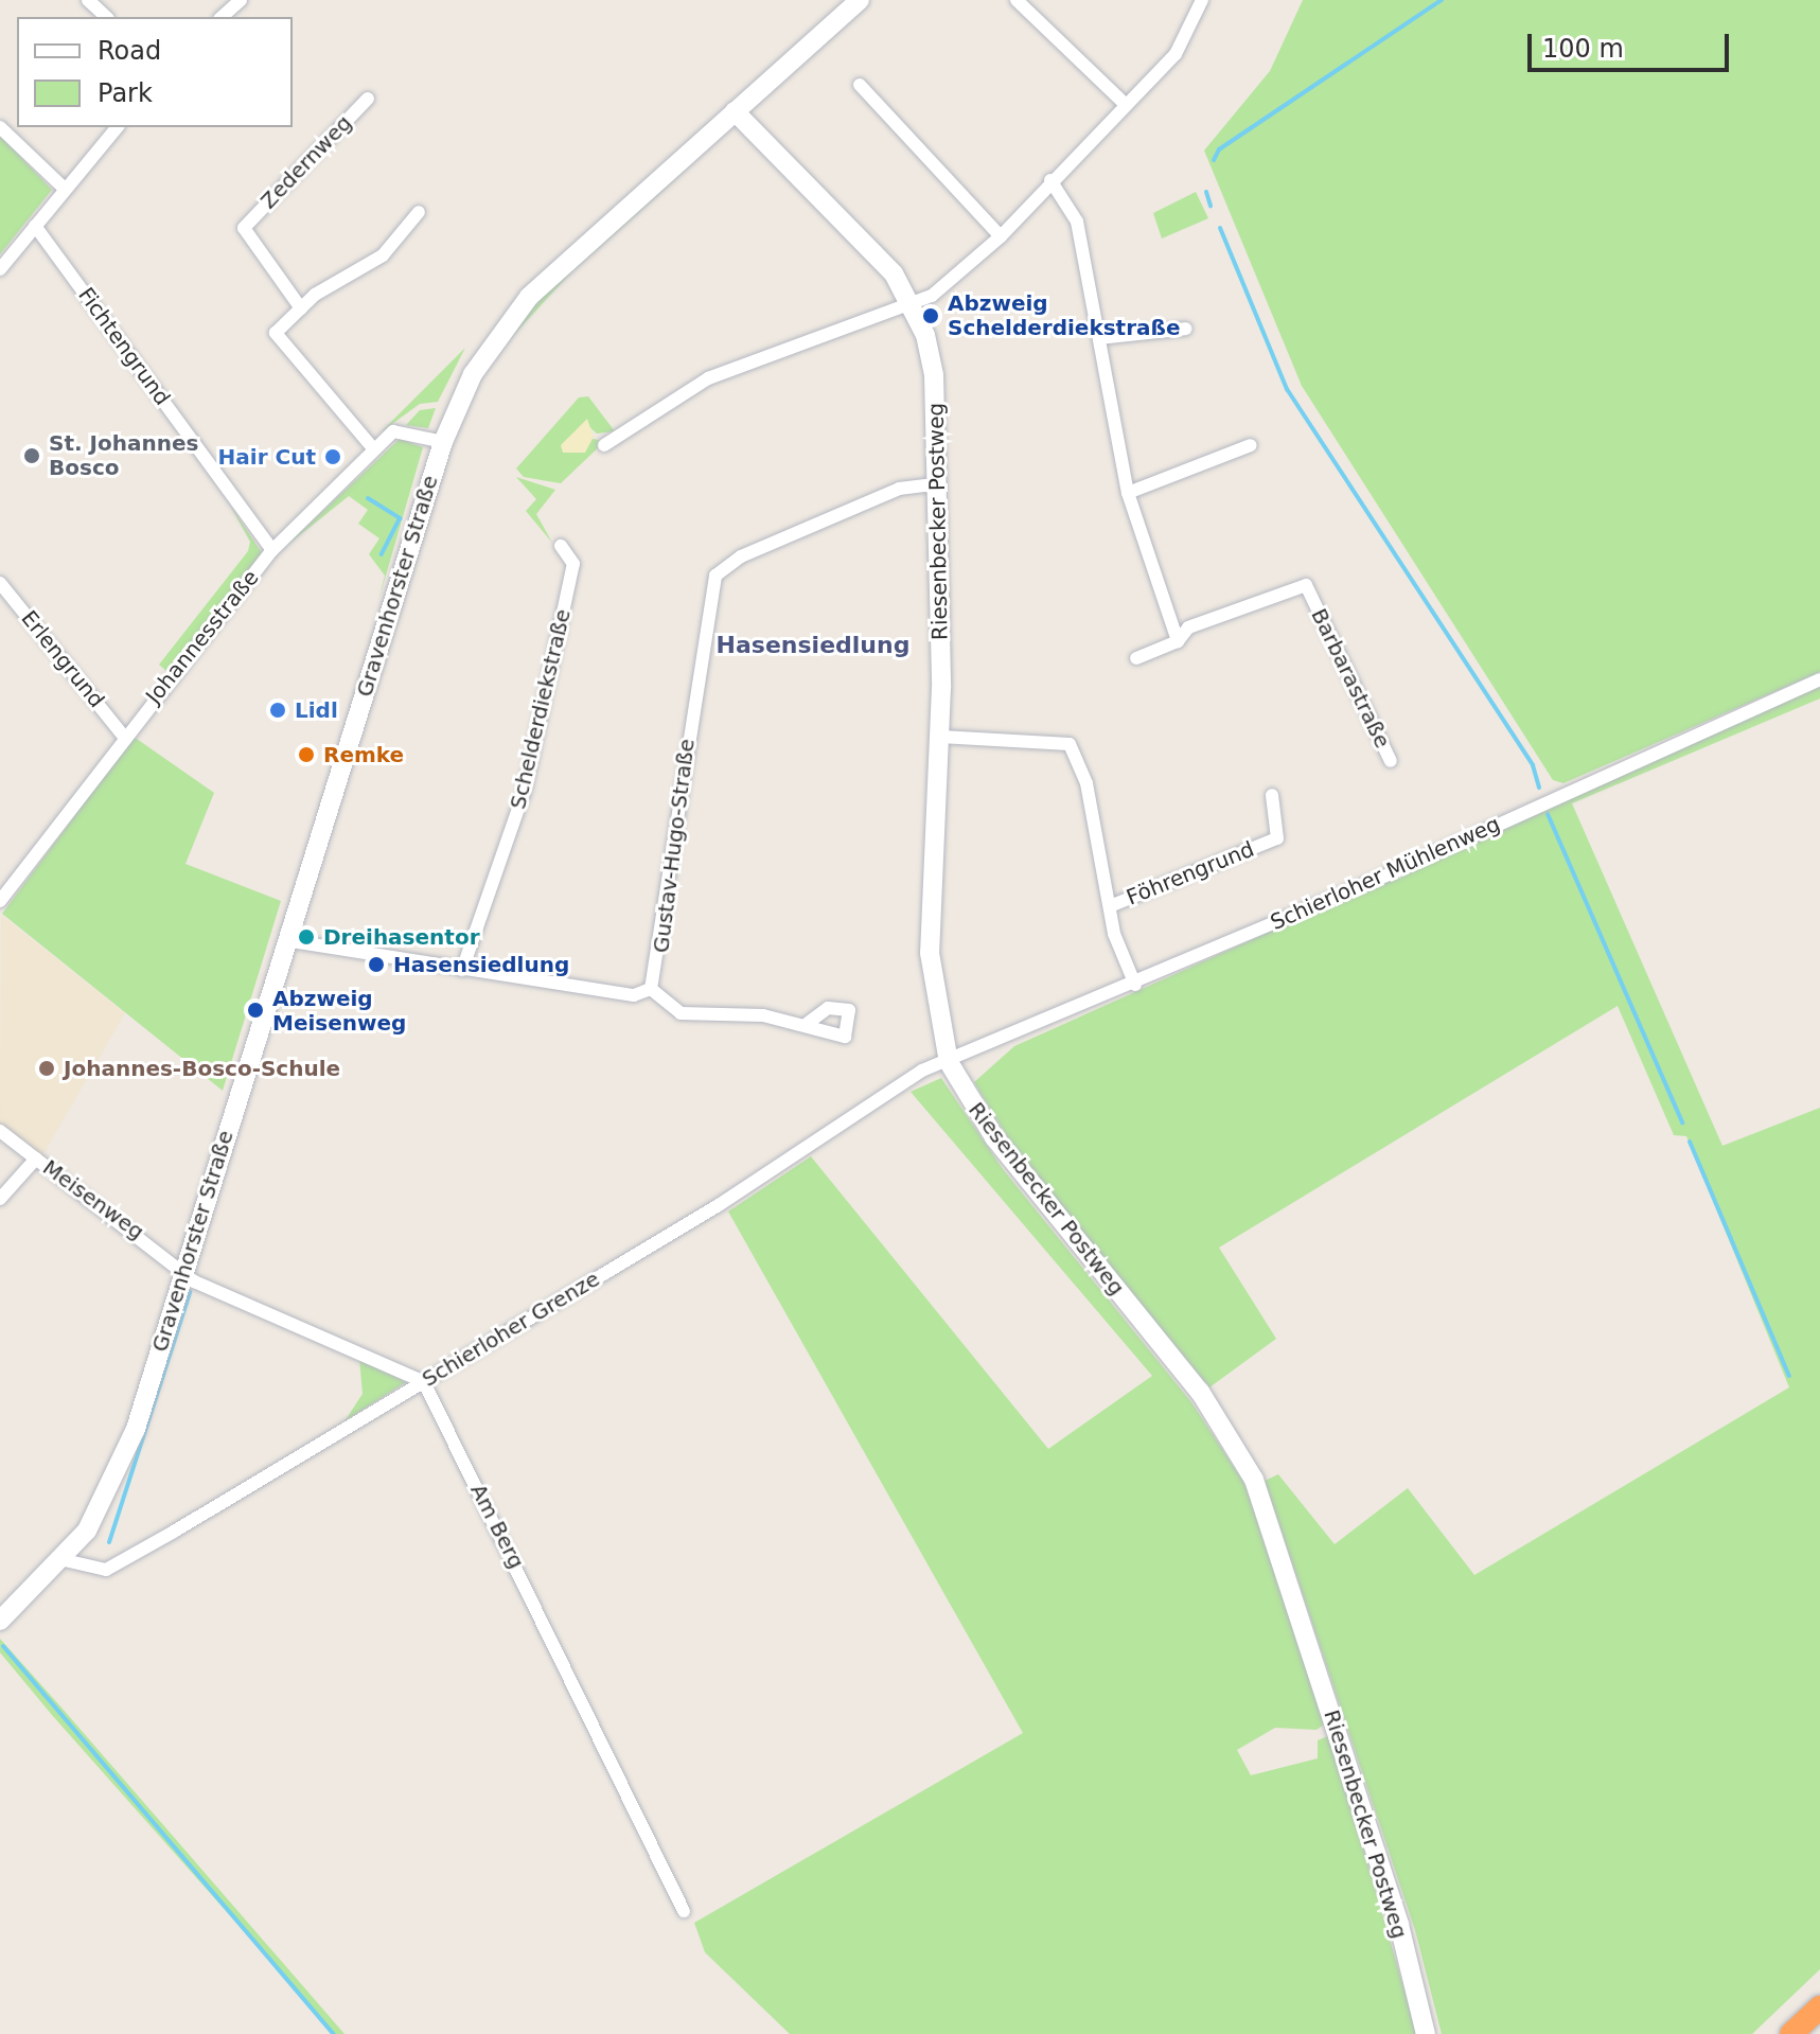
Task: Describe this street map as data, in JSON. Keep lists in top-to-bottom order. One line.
{"streets":{"street":["Zedernweg","Fichtengrund","Riesenbecker Postweg","Gravenhorster Straße","Johannesstraße","Erlengrund","Barbarastraße","Schelderdiekstraße","Gustav-Hugo-Straße","Föhrengrund","Schierloher Mühlenweg","Meisenweg","Schierloher Grenze","Am Berg"]},"crossings":[["Fichtengrund","Johannesstraße"],["Riesenbecker Postweg","Gravenhorster Straße"],["Riesenbecker Postweg","Gustav-Hugo-Straße"],["Riesenbecker Postweg","Föhrengrund"],["Riesenbecker Postweg","Schierloher Mühlenweg"],["Riesenbecker Postweg","Schierloher Grenze"],["Gravenhorster Straße","Johannesstraße"],["Gravenhorster Straße","Meisenweg"],["Gravenhorster Straße","Schierloher Grenze"],["Johannesstraße","Erlengrund"],["Föhrengrund","Schierloher Mühlenweg"],["Schierloher Mühlenweg","Schierloher Grenze"],["Schierloher Grenze","Am Berg"]],"districts":["Hasensiedlung"],"places":["Abzweig Schelderdiekstraße","St. Johannes Bosco","Hair Cut","Lidl","Remke","Dreihasentor","Hasensiedlung","Abzweig Meisenweg","Johannes-Bosco-Schule"],"legend":["Road","Park"],"scale_bar":"100 m"}
